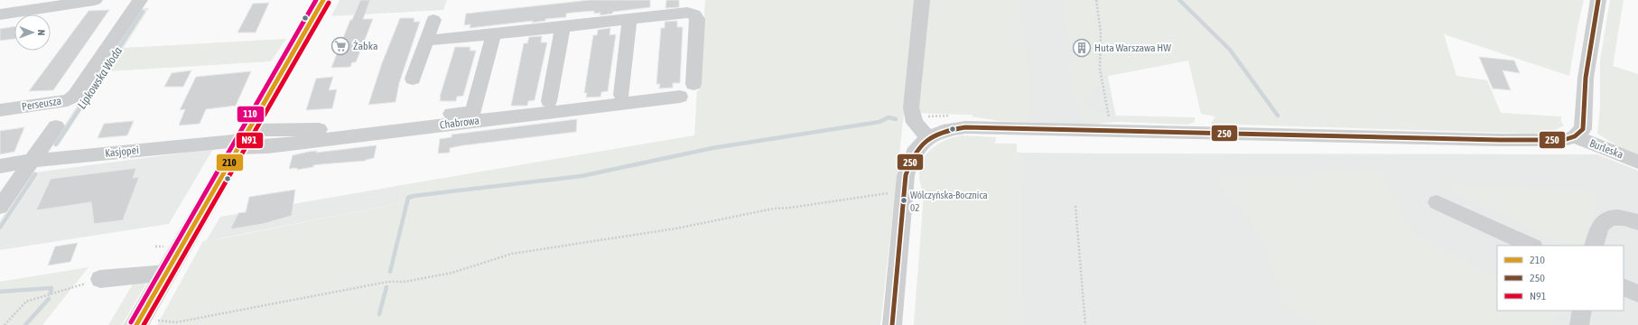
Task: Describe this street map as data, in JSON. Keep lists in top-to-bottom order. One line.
{"streets":{"street":["Perseusza","Chabrowa","Burleska","Kasjopei"]},"crossings":[["Chabrowa","Kasjopei"]],"water":["Lipkowska Woda"],"places":{"supermarket":["Żabka"],"building":["Huta Warszawa HW"],"other":["Wólczyńska-Bocznica 02"]},"lines":["transit line 210","transit line 250","transit line 110","transit line N91"],"legend":["210","250","N91"],"north":"right"}
